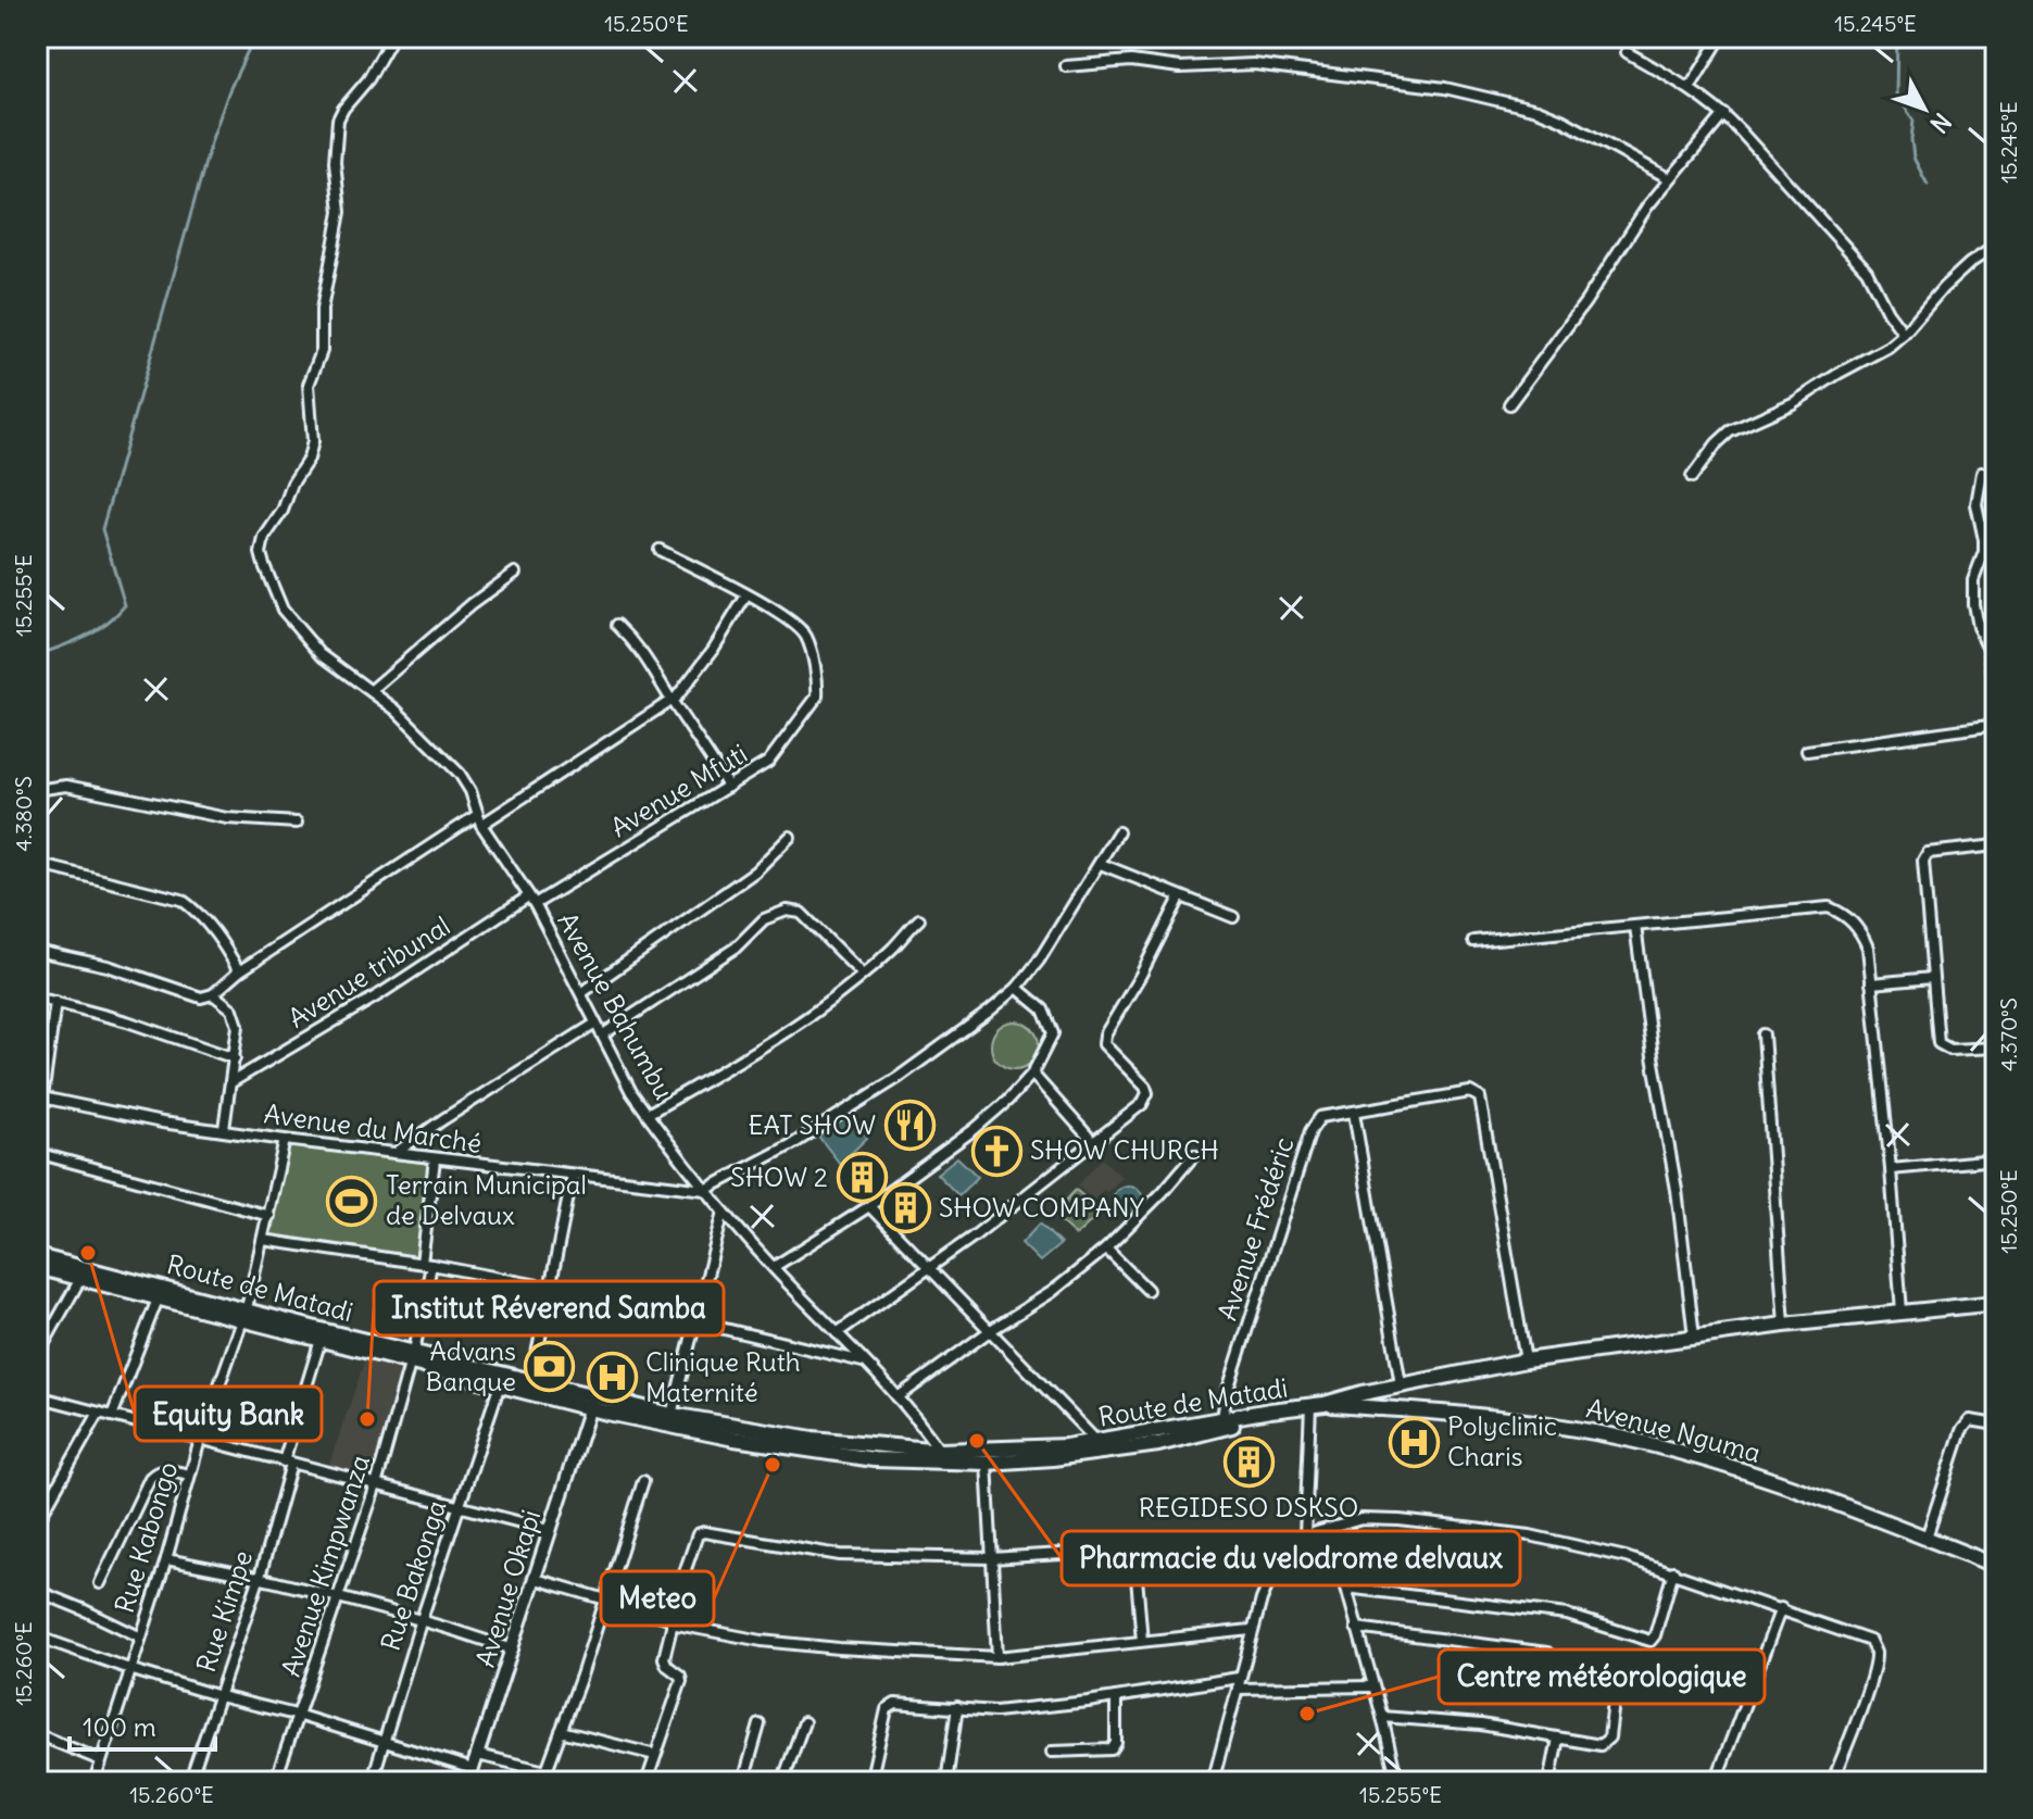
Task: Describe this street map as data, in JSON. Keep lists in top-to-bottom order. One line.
{"streets":{"main road":["Route de Matadi","Avenue Nguma"],"street":["Avenue Mfuti","Avenue tribunal","Avenue Bahumbu","Avenue du Marché","Avenue Frédéric","Rue Kabongo","Avenue Kimpwanza","Rue Bakonga","Avenue Okapi","Rue Kimpe"]},"crossings":[["Avenue Mfuti","Avenue tribunal"],["Avenue Mfuti","Avenue Bahumbu"],["Avenue tribunal","Avenue Bahumbu"],["Avenue Bahumbu","Avenue du Marché"],["Avenue Bahumbu","Route de Matadi"],["Avenue du Marché","Rue Kabongo"],["Avenue du Marché","Avenue Kimpwanza"],["Avenue Frédéric","Route de Matadi"],["Route de Matadi","Avenue Nguma"],["Route de Matadi","Rue Kabongo"],["Route de Matadi","Avenue Kimpwanza"],["Route de Matadi","Rue Bakonga"],["Route de Matadi","Avenue Okapi"],["Route de Matadi","Rue Kimpe"]],"places":{"restaurant":["EAT SHOW"],"church":["SHOW CHURCH"],"building":["SHOW 2","SHOW COMPANY","REGIDESO DSKSO"],"sports":["Terrain Municipal de Delvaux"],"other":["Equity Bank","Institut Réverend Samba","Pharmacie du velodrome delvaux","Meteo","Centre météorologique"],"bank":["Advans Banque"],"hospital":["Clinique Ruth Maternité","Polyclinic Charis"]},"scale_bar":"100 m","north":"bottom right","coordinates":["15.250°E","15.245°E","15.255°E","4.380°S","4.370°S","15.260°E"]}
